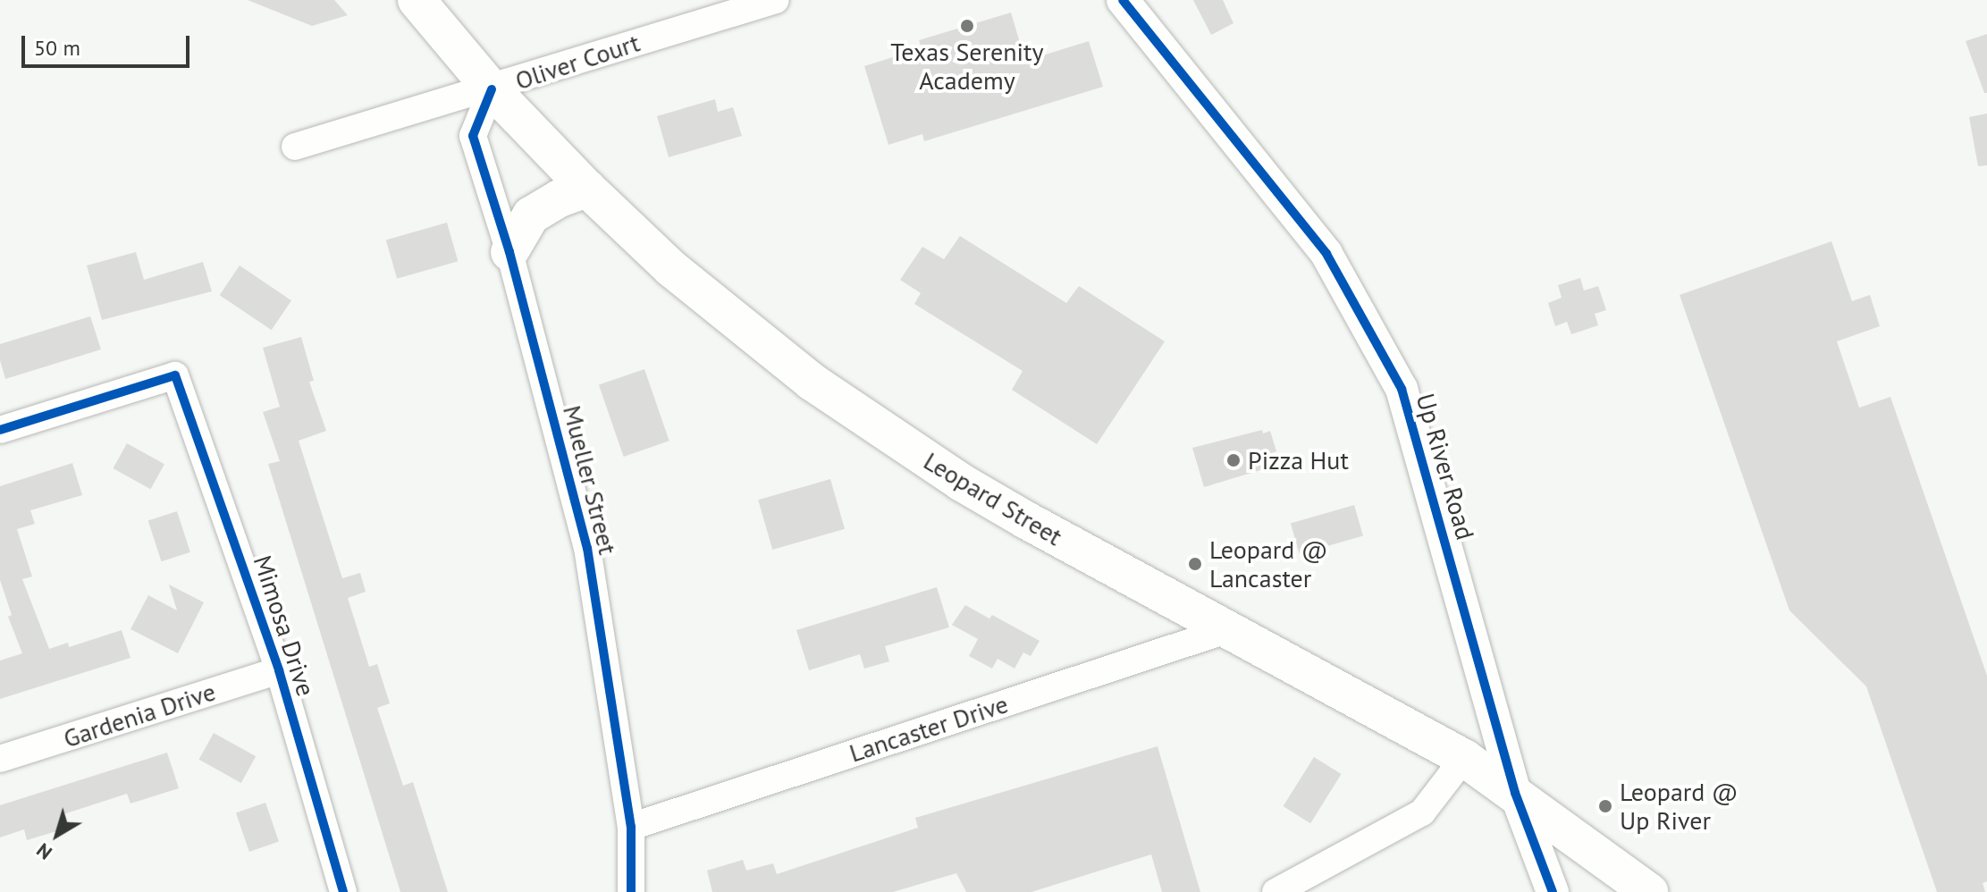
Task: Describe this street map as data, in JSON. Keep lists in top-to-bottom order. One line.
{"streets":{"main road":["Leopard Street"],"street":["Oliver Court","Up River Road","Mueller Street","Mimosa Drive","Gardenia Drive","Lancaster Drive"]},"crossings":[["Oliver Court","Mueller Street"],["Oliver Court","Leopard Street"],["Up River Road","Leopard Street"],["Mueller Street","Leopard Street"],["Mueller Street","Lancaster Drive"],["Leopard Street","Lancaster Drive"],["Mimosa Drive","Gardenia Drive"]],"places":["Texas Serenity Academy","Pizza Hut","Leopard @ Lancaster","Leopard @ Up River"],"scale_bar":"50 m","north":"bottom left"}
